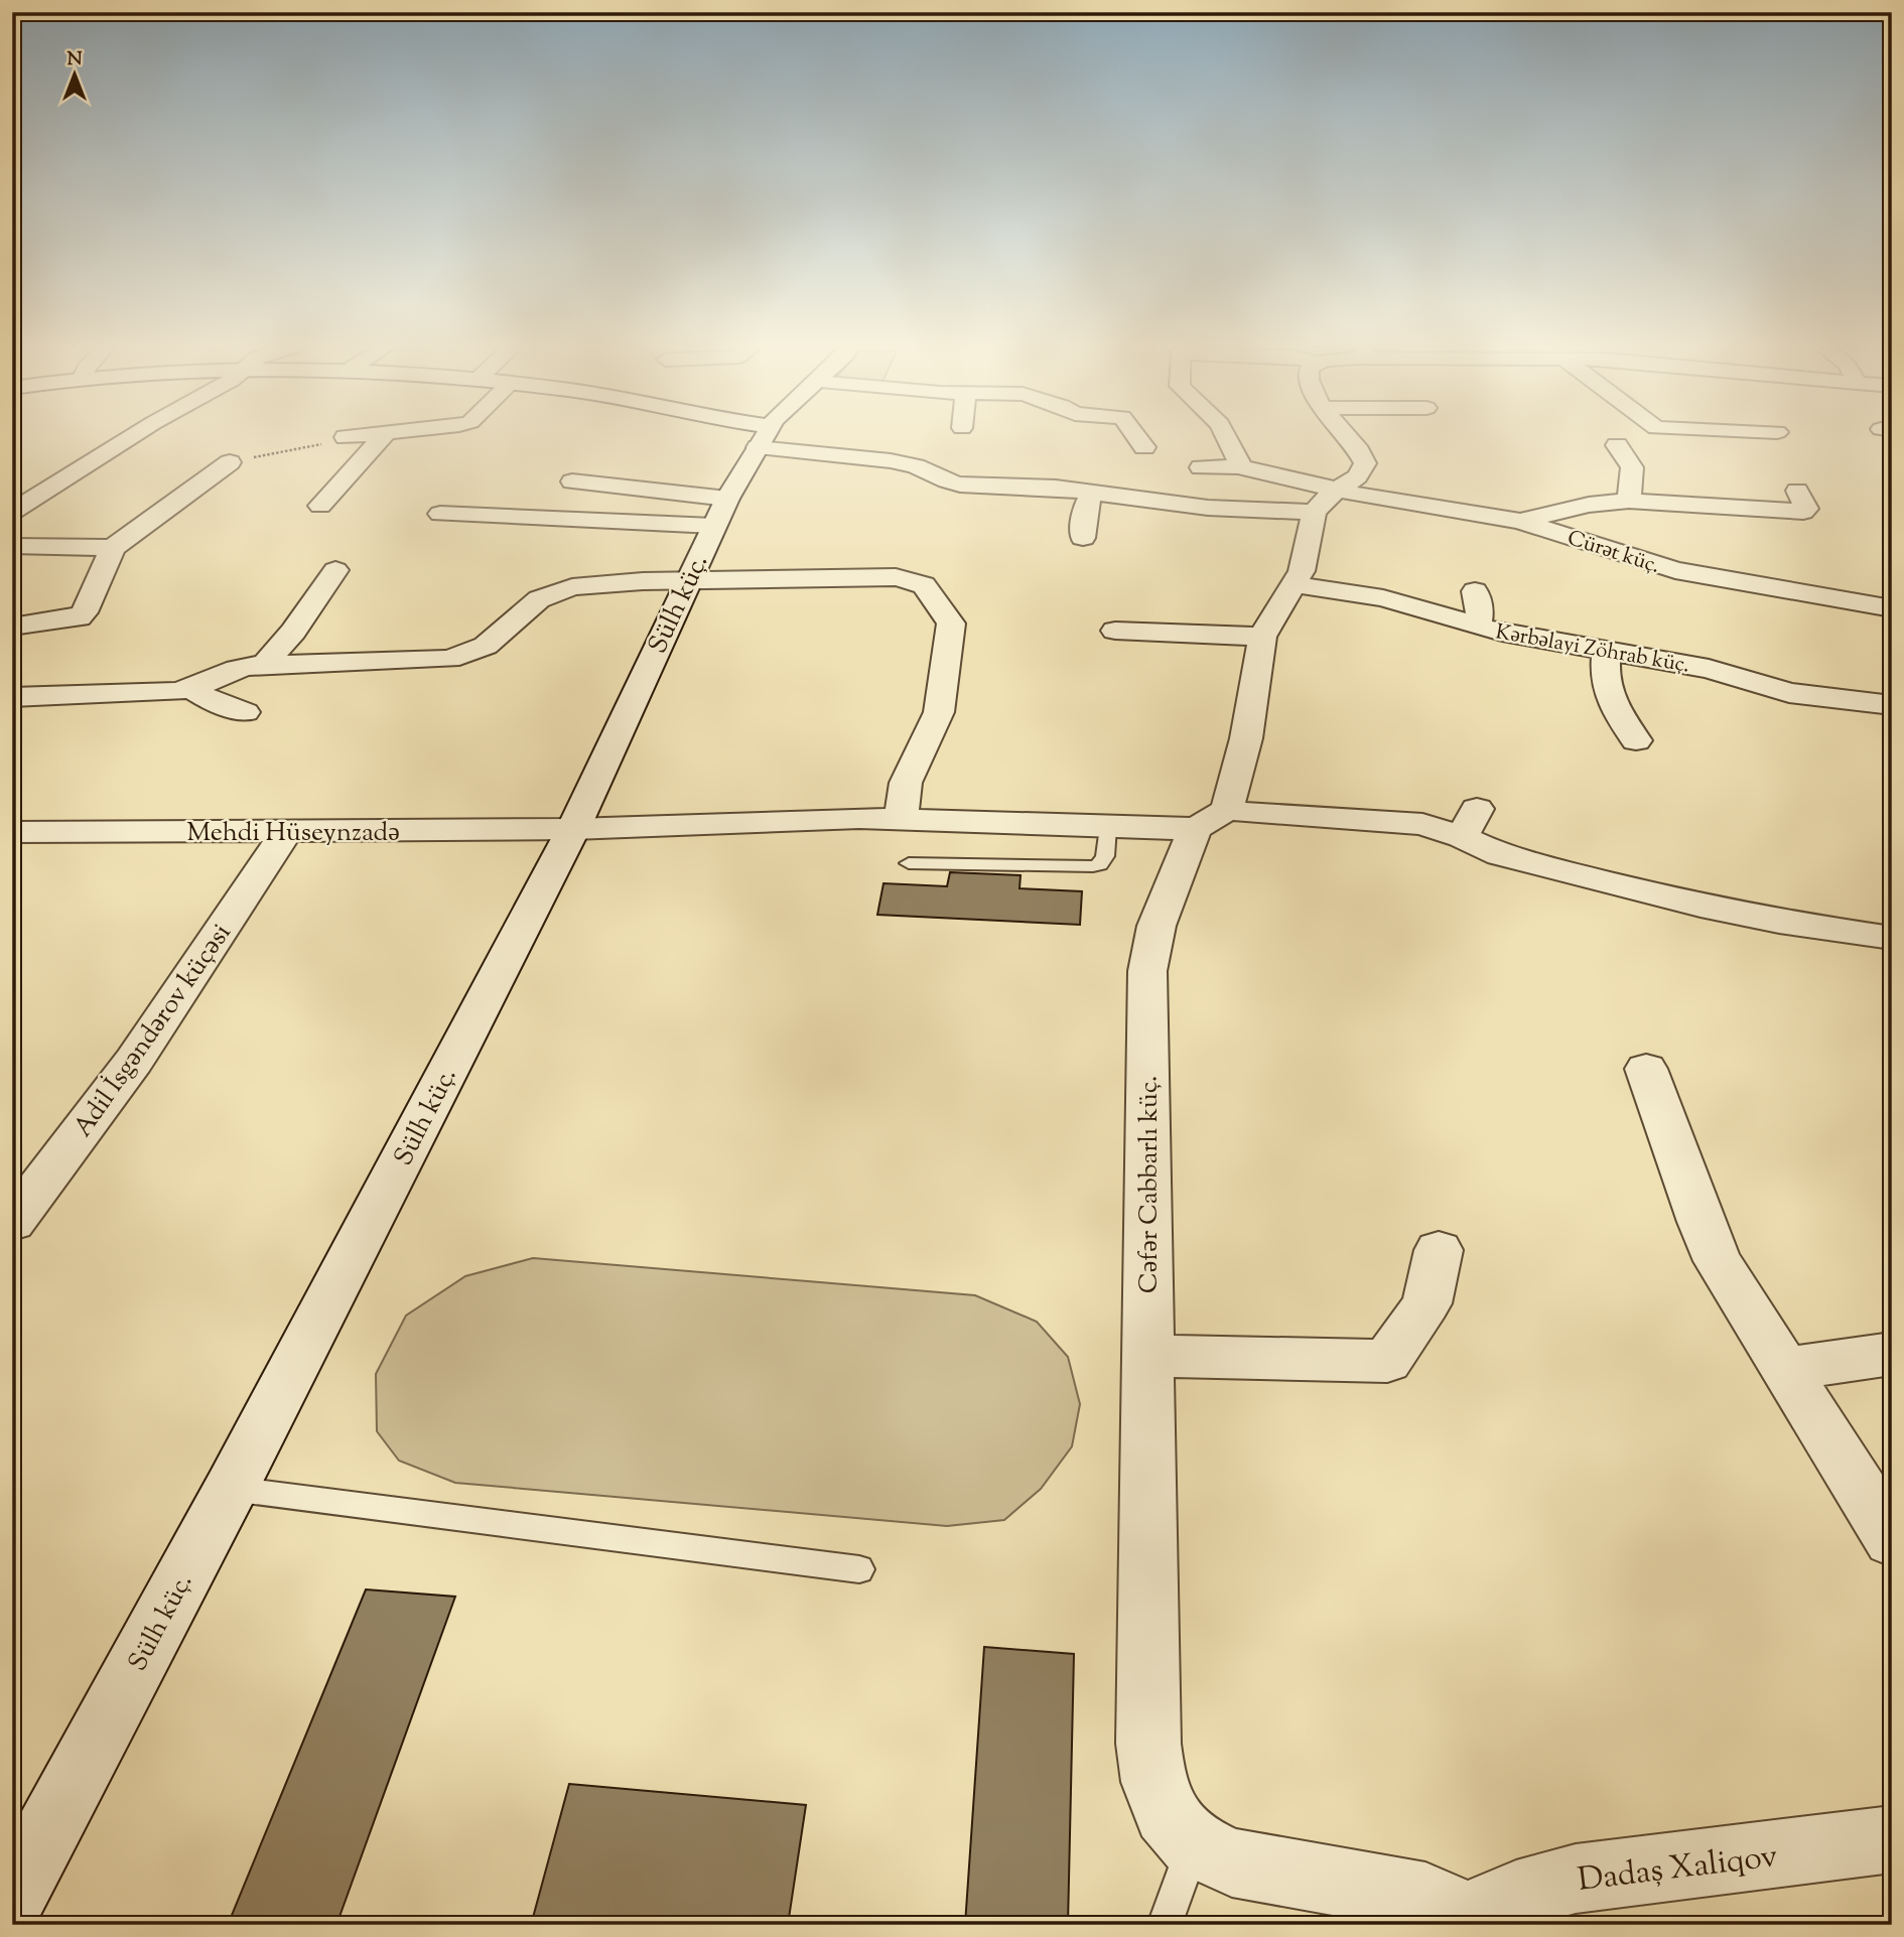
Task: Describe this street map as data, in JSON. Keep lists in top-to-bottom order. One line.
{"streets":{"street":["Cürət küç.","Sülh küç.","Kərbəlayi Zöhrab küç.","Mehdi Hüseynzadə","Adil İsgəndərov küçəsi","Cəfər Cabbarlı küç.","Dadaş Xaliqov"]},"crossings":[["Cürət küç.","Cəfər Cabbarlı küç."],["Sülh küç.","Mehdi Hüseynzadə"],["Kərbəlayi Zöhrab küç.","Cəfər Cabbarlı küç."],["Mehdi Hüseynzadə","Adil İsgəndərov küçəsi"],["Mehdi Hüseynzadə","Cəfər Cabbarlı küç."],["Cəfər Cabbarlı küç.","Dadaş Xaliqov"]],"north":"top"}
